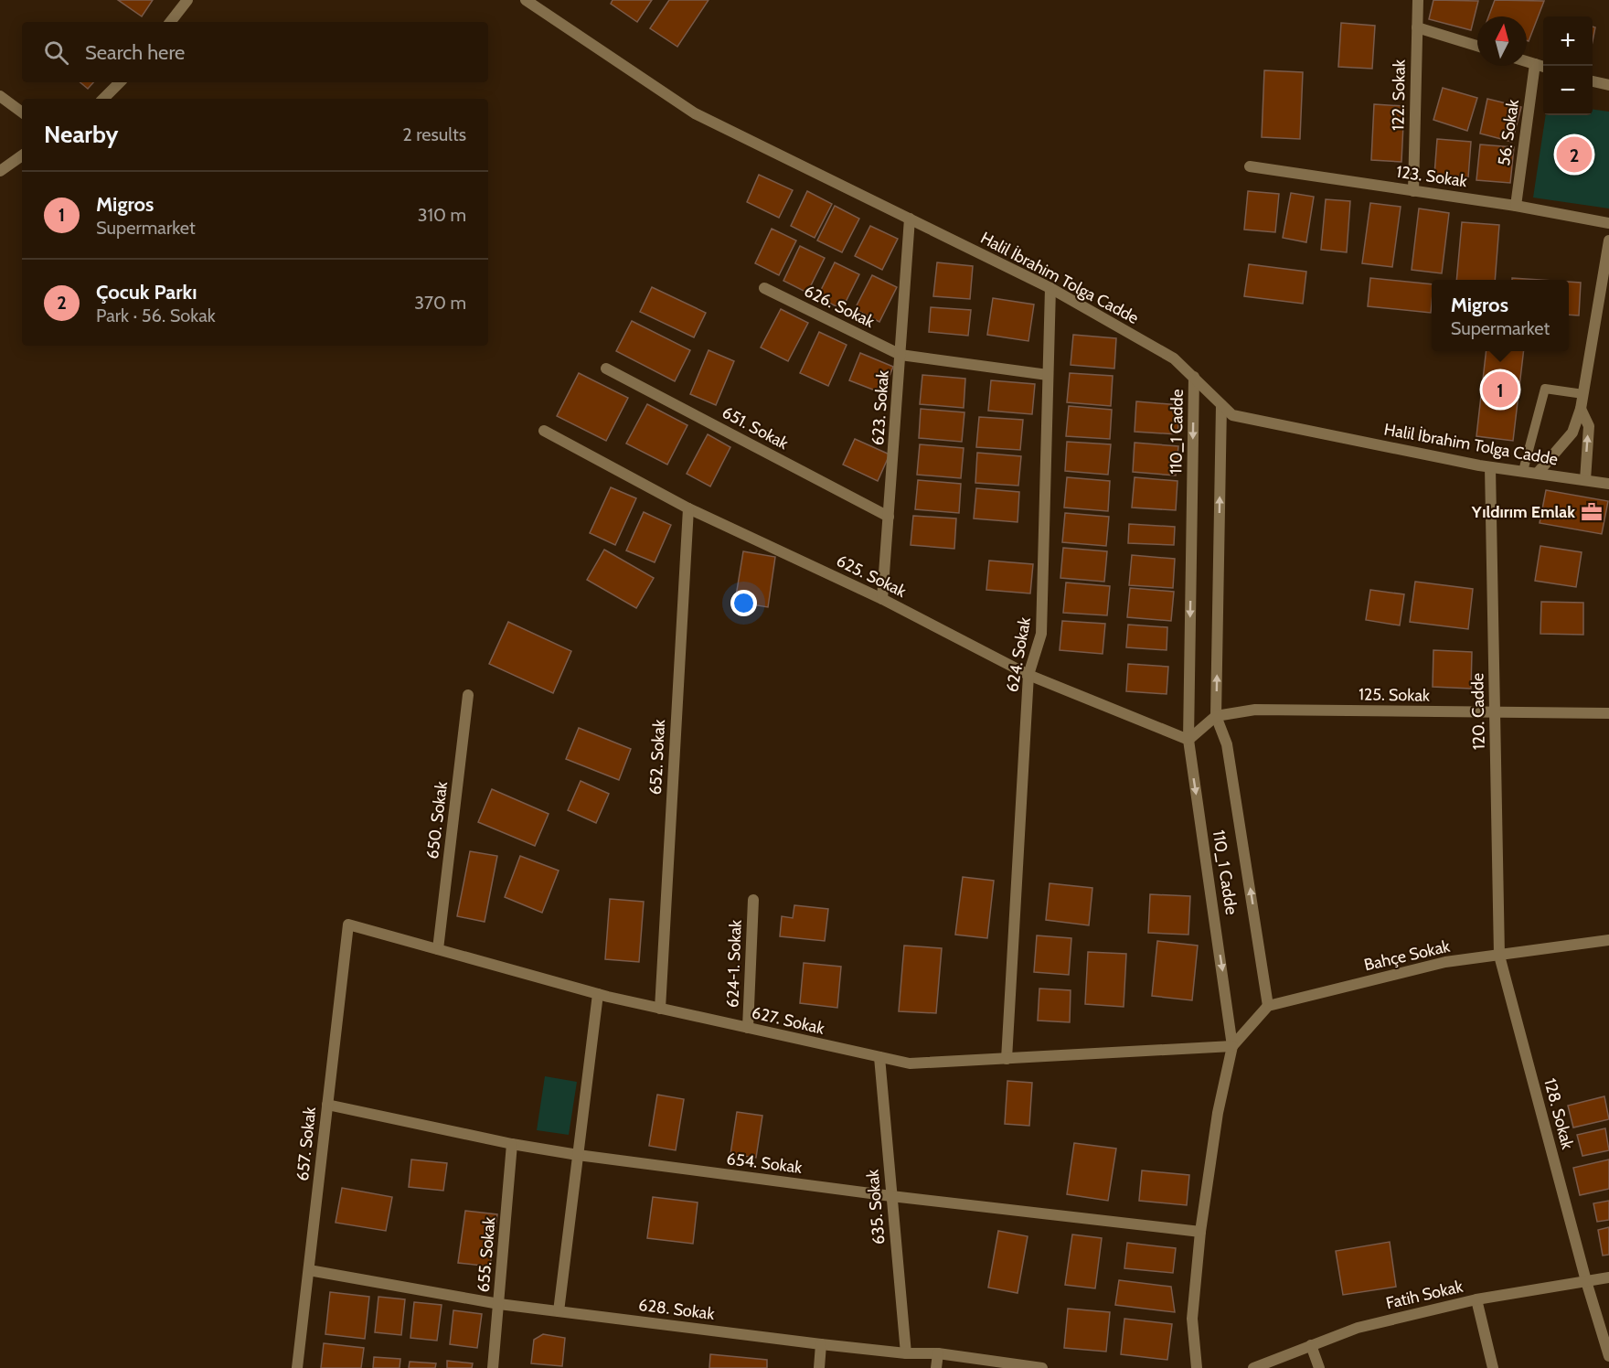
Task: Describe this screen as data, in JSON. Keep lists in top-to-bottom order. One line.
{"streets":{"street":["122. Sokak","56. Sokak","123. Sokak","Halil İbrahim Tolga Cadde","626. Sokak","623. Sokak","651. Sokak","110_1 Cadde","625. Sokak","624. Sokak","125. Sokak","120. Cadde","652. Sokak","650. Sokak","Bahçe Sokak","624-1. Sokak","627. Sokak","128. Sokak","657. Sokak","654. Sokak","635. Sokak","655. Sokak","Fatih Sokak","628. Sokak"]},"crossings":[["122. Sokak","123. Sokak"],["56. Sokak","123. Sokak"],["Halil İbrahim Tolga Cadde","623. Sokak"],["Halil İbrahim Tolga Cadde","110_1 Cadde"],["Halil İbrahim Tolga Cadde","624. Sokak"],["Halil İbrahim Tolga Cadde","120. Cadde"],["626. Sokak","623. Sokak"],["626. Sokak","624. Sokak"],["623. Sokak","651. Sokak"],["623. Sokak","625. Sokak"],["110_1 Cadde","625. Sokak"],["110_1 Cadde","125. Sokak"],["110_1 Cadde","Bahçe Sokak"],["110_1 Cadde","627. Sokak"],["110_1 Cadde","654. Sokak"],["625. Sokak","624. Sokak"],["625. Sokak","652. Sokak"],["624. Sokak","627. Sokak"],["125. Sokak","120. Cadde"],["120. Cadde","Bahçe Sokak"],["120. Cadde","128. Sokak"],["652. Sokak","627. Sokak"],["650. Sokak","627. Sokak"],["Bahçe Sokak","128. Sokak"],["624-1. Sokak","627. Sokak"],["627. Sokak","657. Sokak"],["627. Sokak","635. Sokak"],["128. Sokak","Fatih Sokak"],["657. Sokak","654. Sokak"],["657. Sokak","628. Sokak"],["654. Sokak","635. Sokak"],["654. Sokak","655. Sokak"],["635. Sokak","628. Sokak"],["655. Sokak","628. Sokak"]],"places":{"office":["Yıldırım Emlak"]},"north":"top","page":{"map_buttons":["+","−"],"search":"Search here","heading":["Nearby","2 results"],"pins":["2","1"],"list":[{"mark":"1","name":"Migros","note":"Supermarket","value":"310 m"},{"mark":"2","name":"Çocuk Parkı","note":"Park · 56. Sokak","value":"370 m"}],"popup":["Migros","Supermarket"]}}
